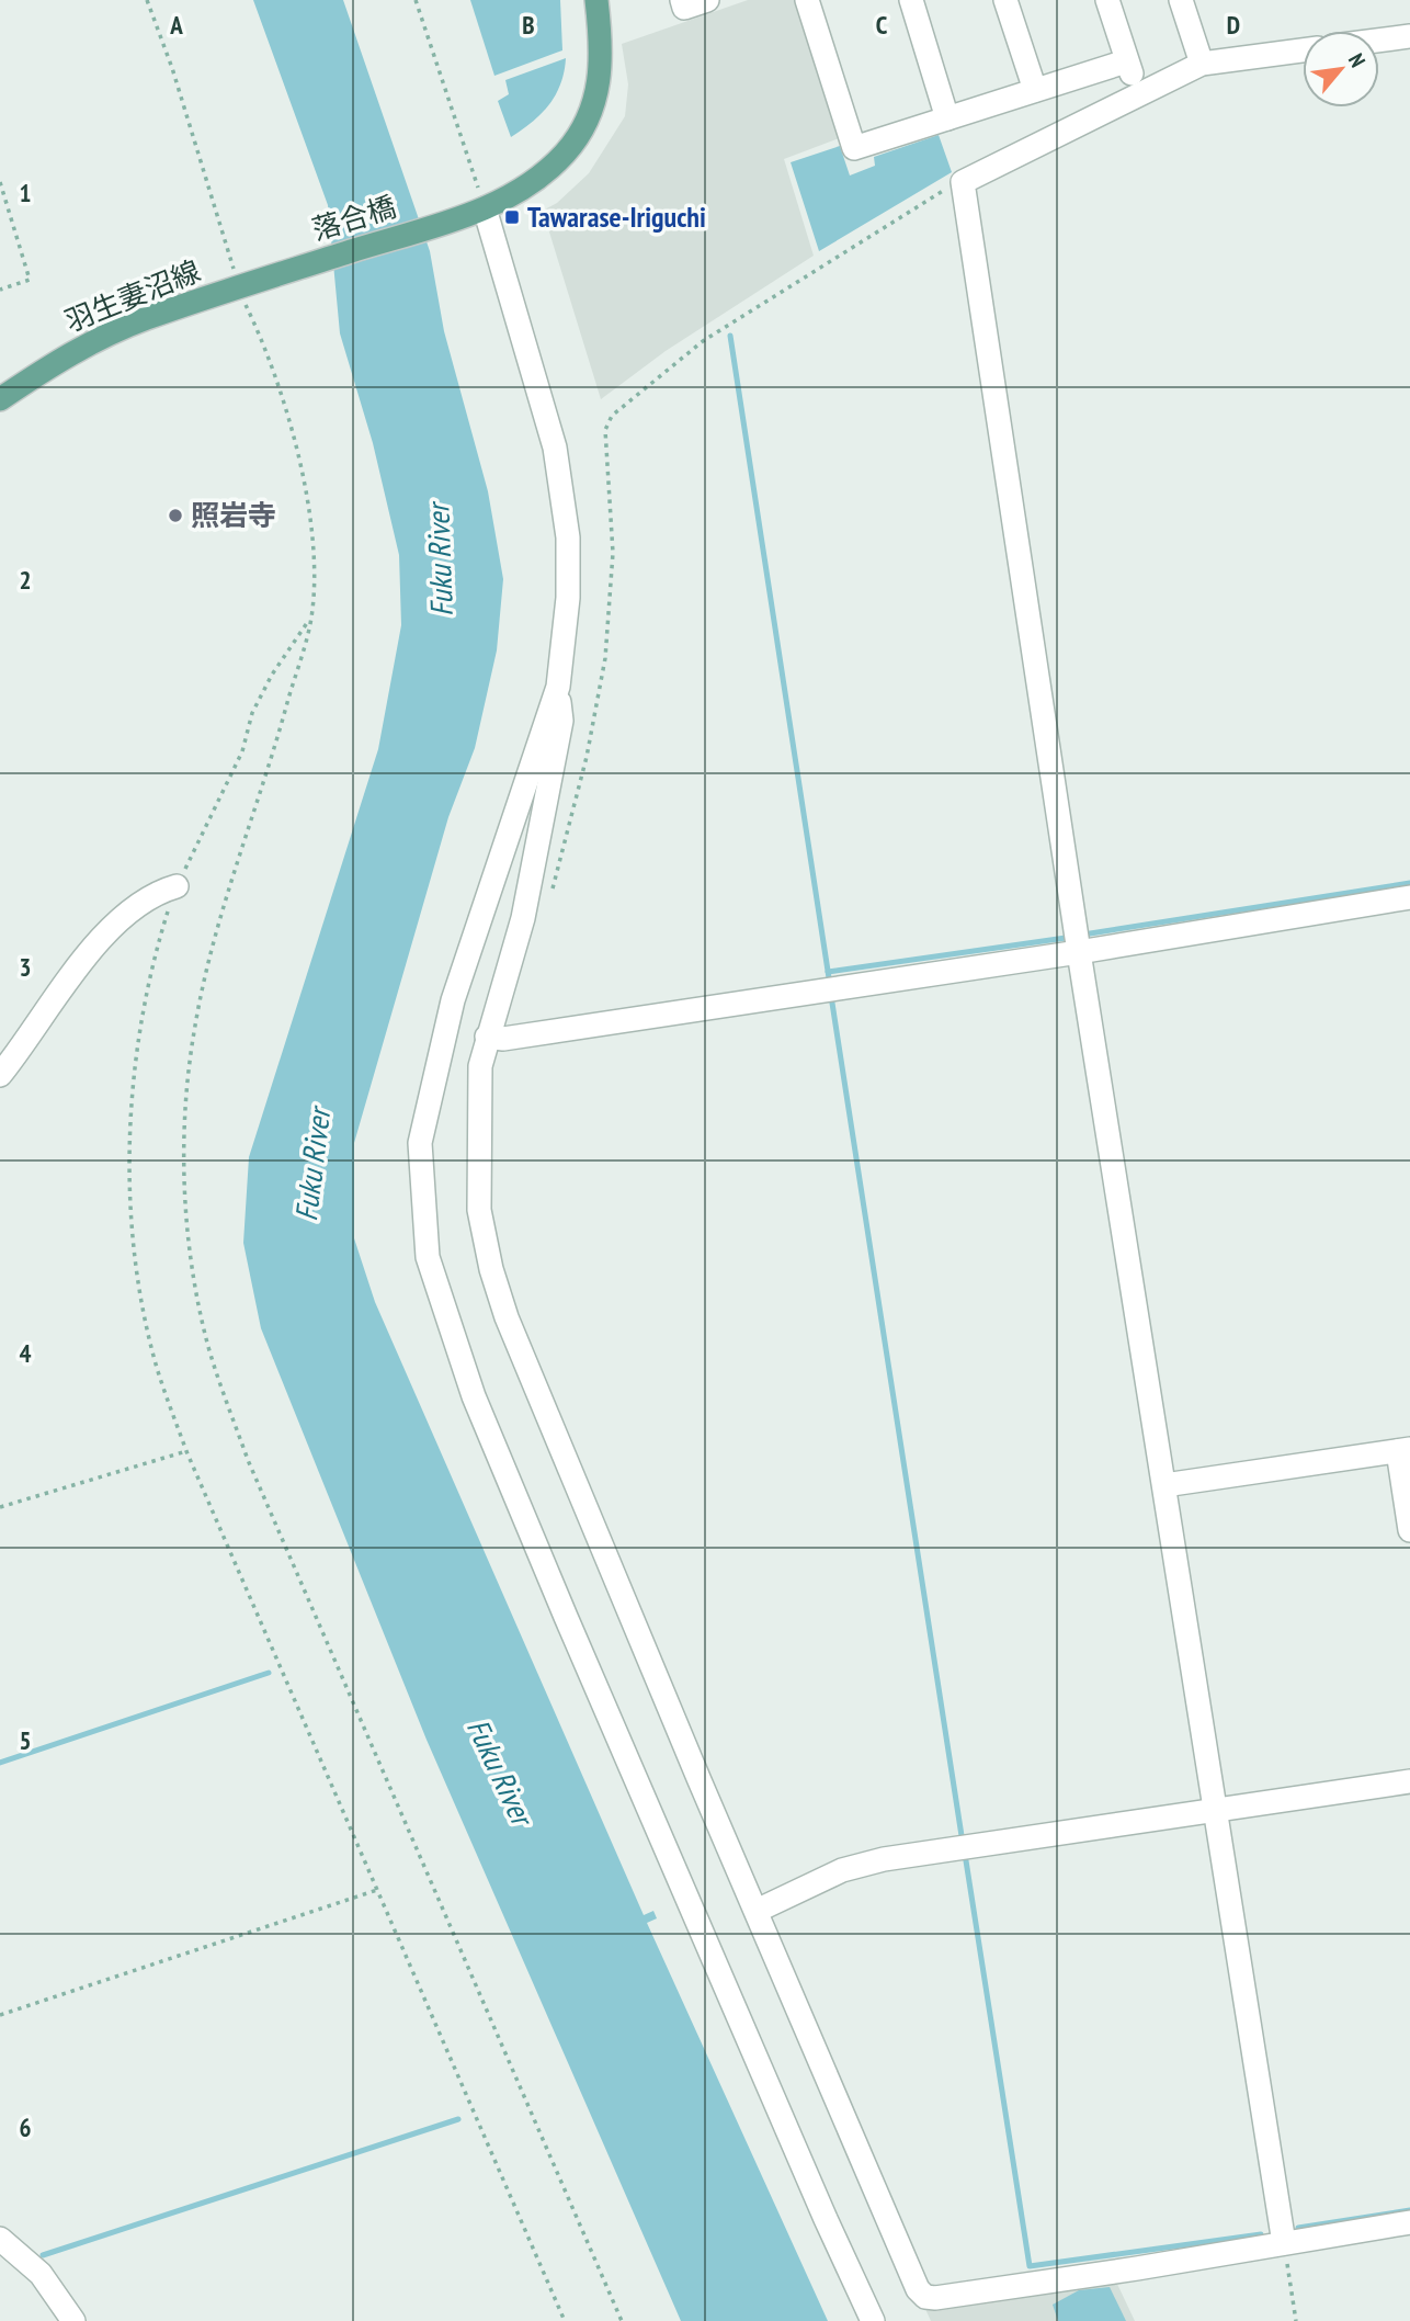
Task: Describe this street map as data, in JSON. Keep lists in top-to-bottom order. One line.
{"streets":{"main road":["落合橋","羽生妻沼線"]},"crossings":[["落合橋","羽生妻沼線"]],"water":["Fuku River"],"places":{"transit":["Tawarase-Iriguchi"],"other":["照岩寺"]},"north":"top right","grid":{"columns":["A","B","C","D"],"rows":["1","2","3","4","5","6"]}}
